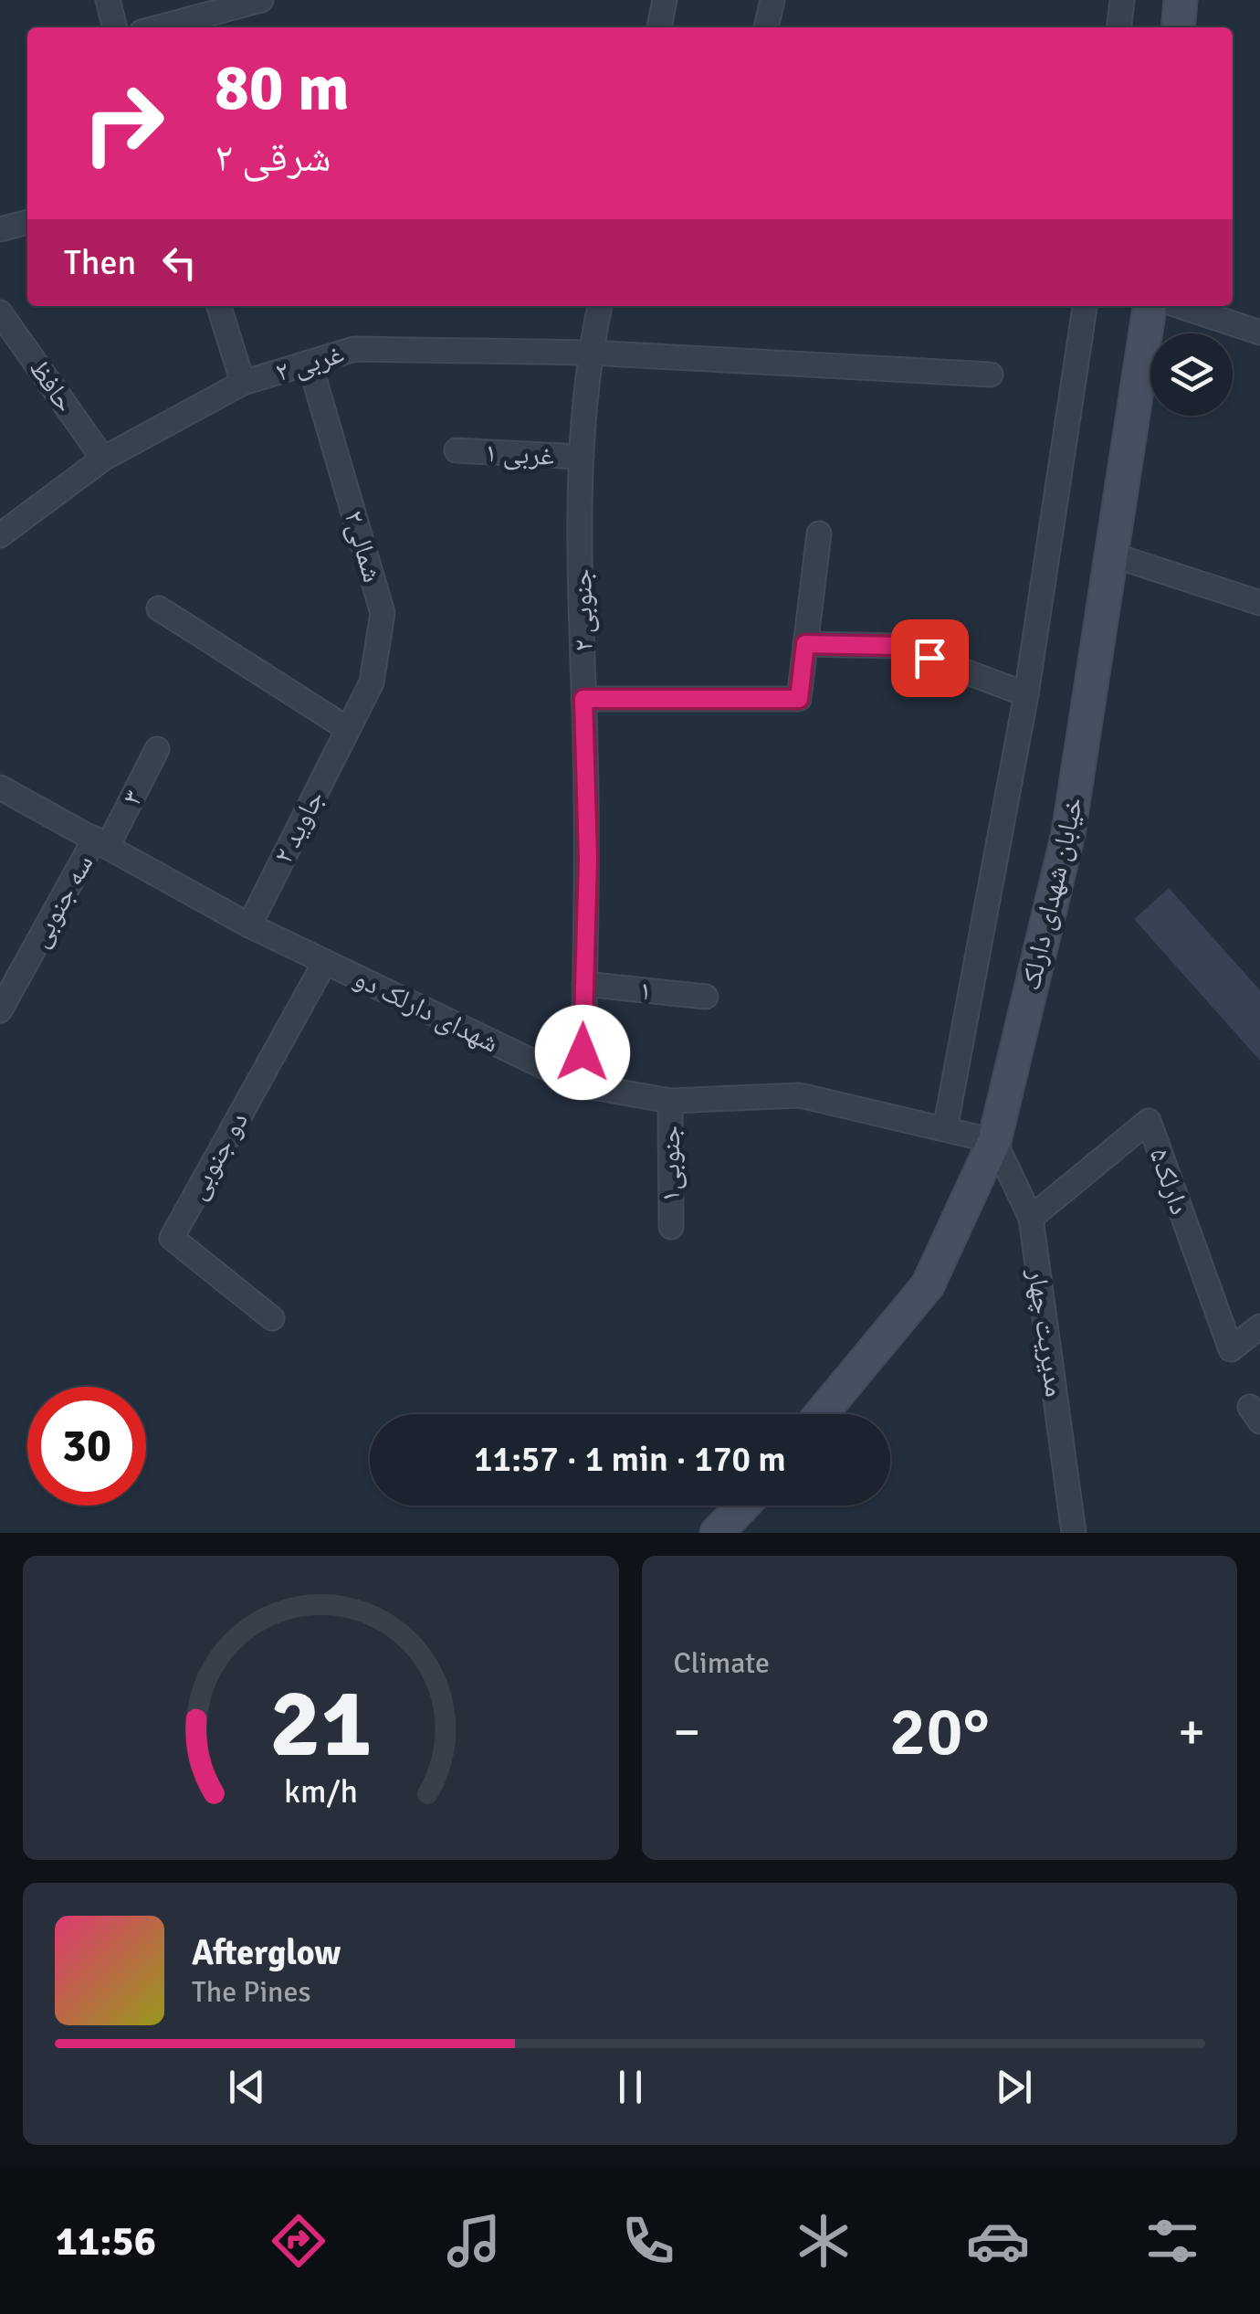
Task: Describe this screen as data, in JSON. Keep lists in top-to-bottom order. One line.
{"streets":{"main road":["خیابان شهدای دارلک"],"street":["۲ غربی","حافظ","۱ غربی","شمالی۲","۲ جنوبی","۳","۲ جاوید","سه جنوبی","۱","شهدای دارلک دو","دو جنوبی","جنوبی۱","دارلک۵","مدیریت چهار"]},"crossings":[["۲ غربی","حافظ"],["۲ غربی","شمالی۲"],["۲ غربی","۲ جنوبی"],["۱ غربی","۲ جنوبی"],["شمالی۲","۲ جاوید"],["۲ جنوبی","۱"],["۲ جنوبی","شهدای دارلک دو"],["۳","سه جنوبی"],["۳","شهدای دارلک دو"],["۲ جاوید","شهدای دارلک دو"],["خیابان شهدای دارلک","شهدای دارلک دو"],["خیابان شهدای دارلک","مدیریت چهار"],["سه جنوبی","شهدای دارلک دو"],["شهدای دارلک دو","دو جنوبی"],["شهدای دارلک دو","جنوبی۱"],["شهدای دارلک دو","مدیریت چهار"],["دارلک۵","مدیریت چهار"]],"page":{"turn":["80 m","۲ شرقی"],"then":"Then","limit":"30","trip":"11:57 · 1 min · 170 m","tile":"Climate","heat":["−","20°","+"],"song":["Afterglow","The Pines"],"tabs":"11:56","gauge":["21","km/h"]}}
